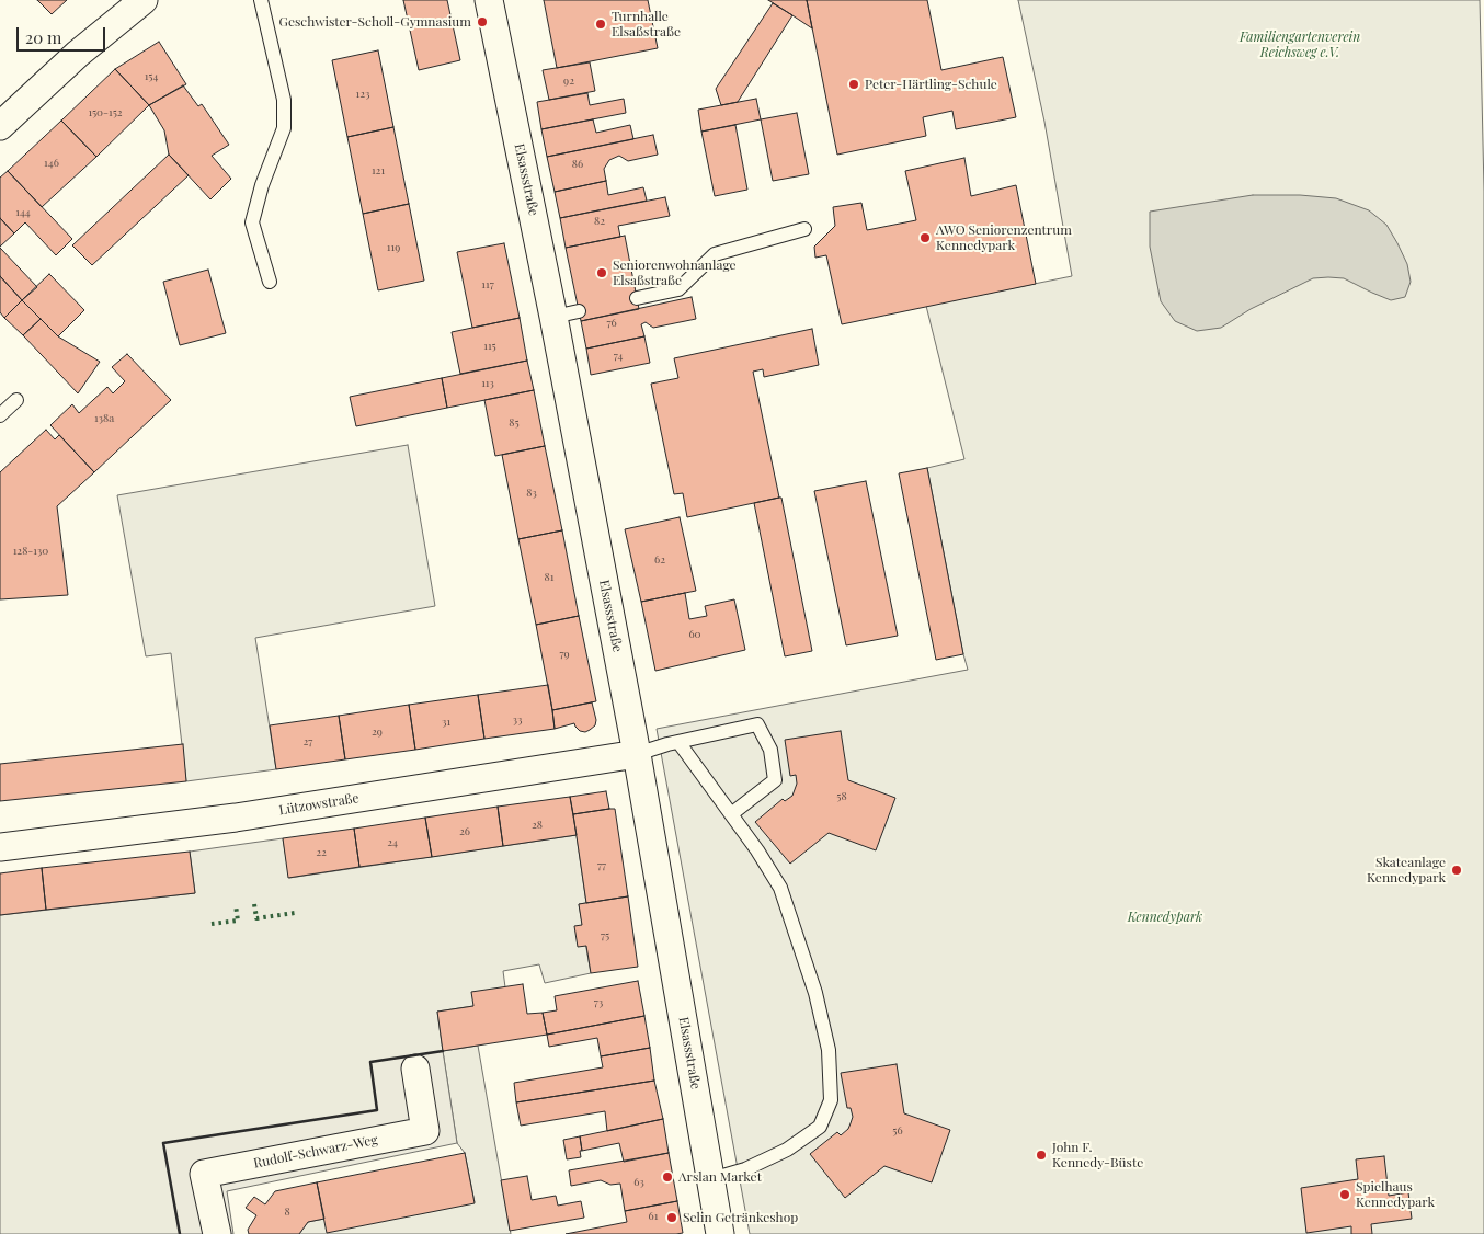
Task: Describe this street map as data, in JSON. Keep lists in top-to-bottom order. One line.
{"streets":{"street":["Elsassstraße","Lützowstraße","Rudolf-Schwarz-Weg"]},"crossings":[["Elsassstraße","Lützowstraße"]],"parks":["Familiengartenverein Reichsweg e.V.","Kennedypark"],"places":["Geschwister-Scholl-Gymnasium","Turnhalle Elsaßstraße","Peter-Härtling-Schule","AWO Seniorenzentrum Kennedypark","Seniorenwohnanlage Elsaßstraße","Skateanlage Kennedypark","John F. Kennedy-Büste","Arslan Market","Spielhaus Kennedypark","Selin Getränkeshop"],"house_numbers":["154","92","123","150-152","146","86","121","144","82","119","117","76","115","74","113","138a","85","83","128-130","62","81","60","79","33","31","29","27","58","28","26","24","22","77","75","73","56","63","8","61"],"scale_bar":"20 m"}
